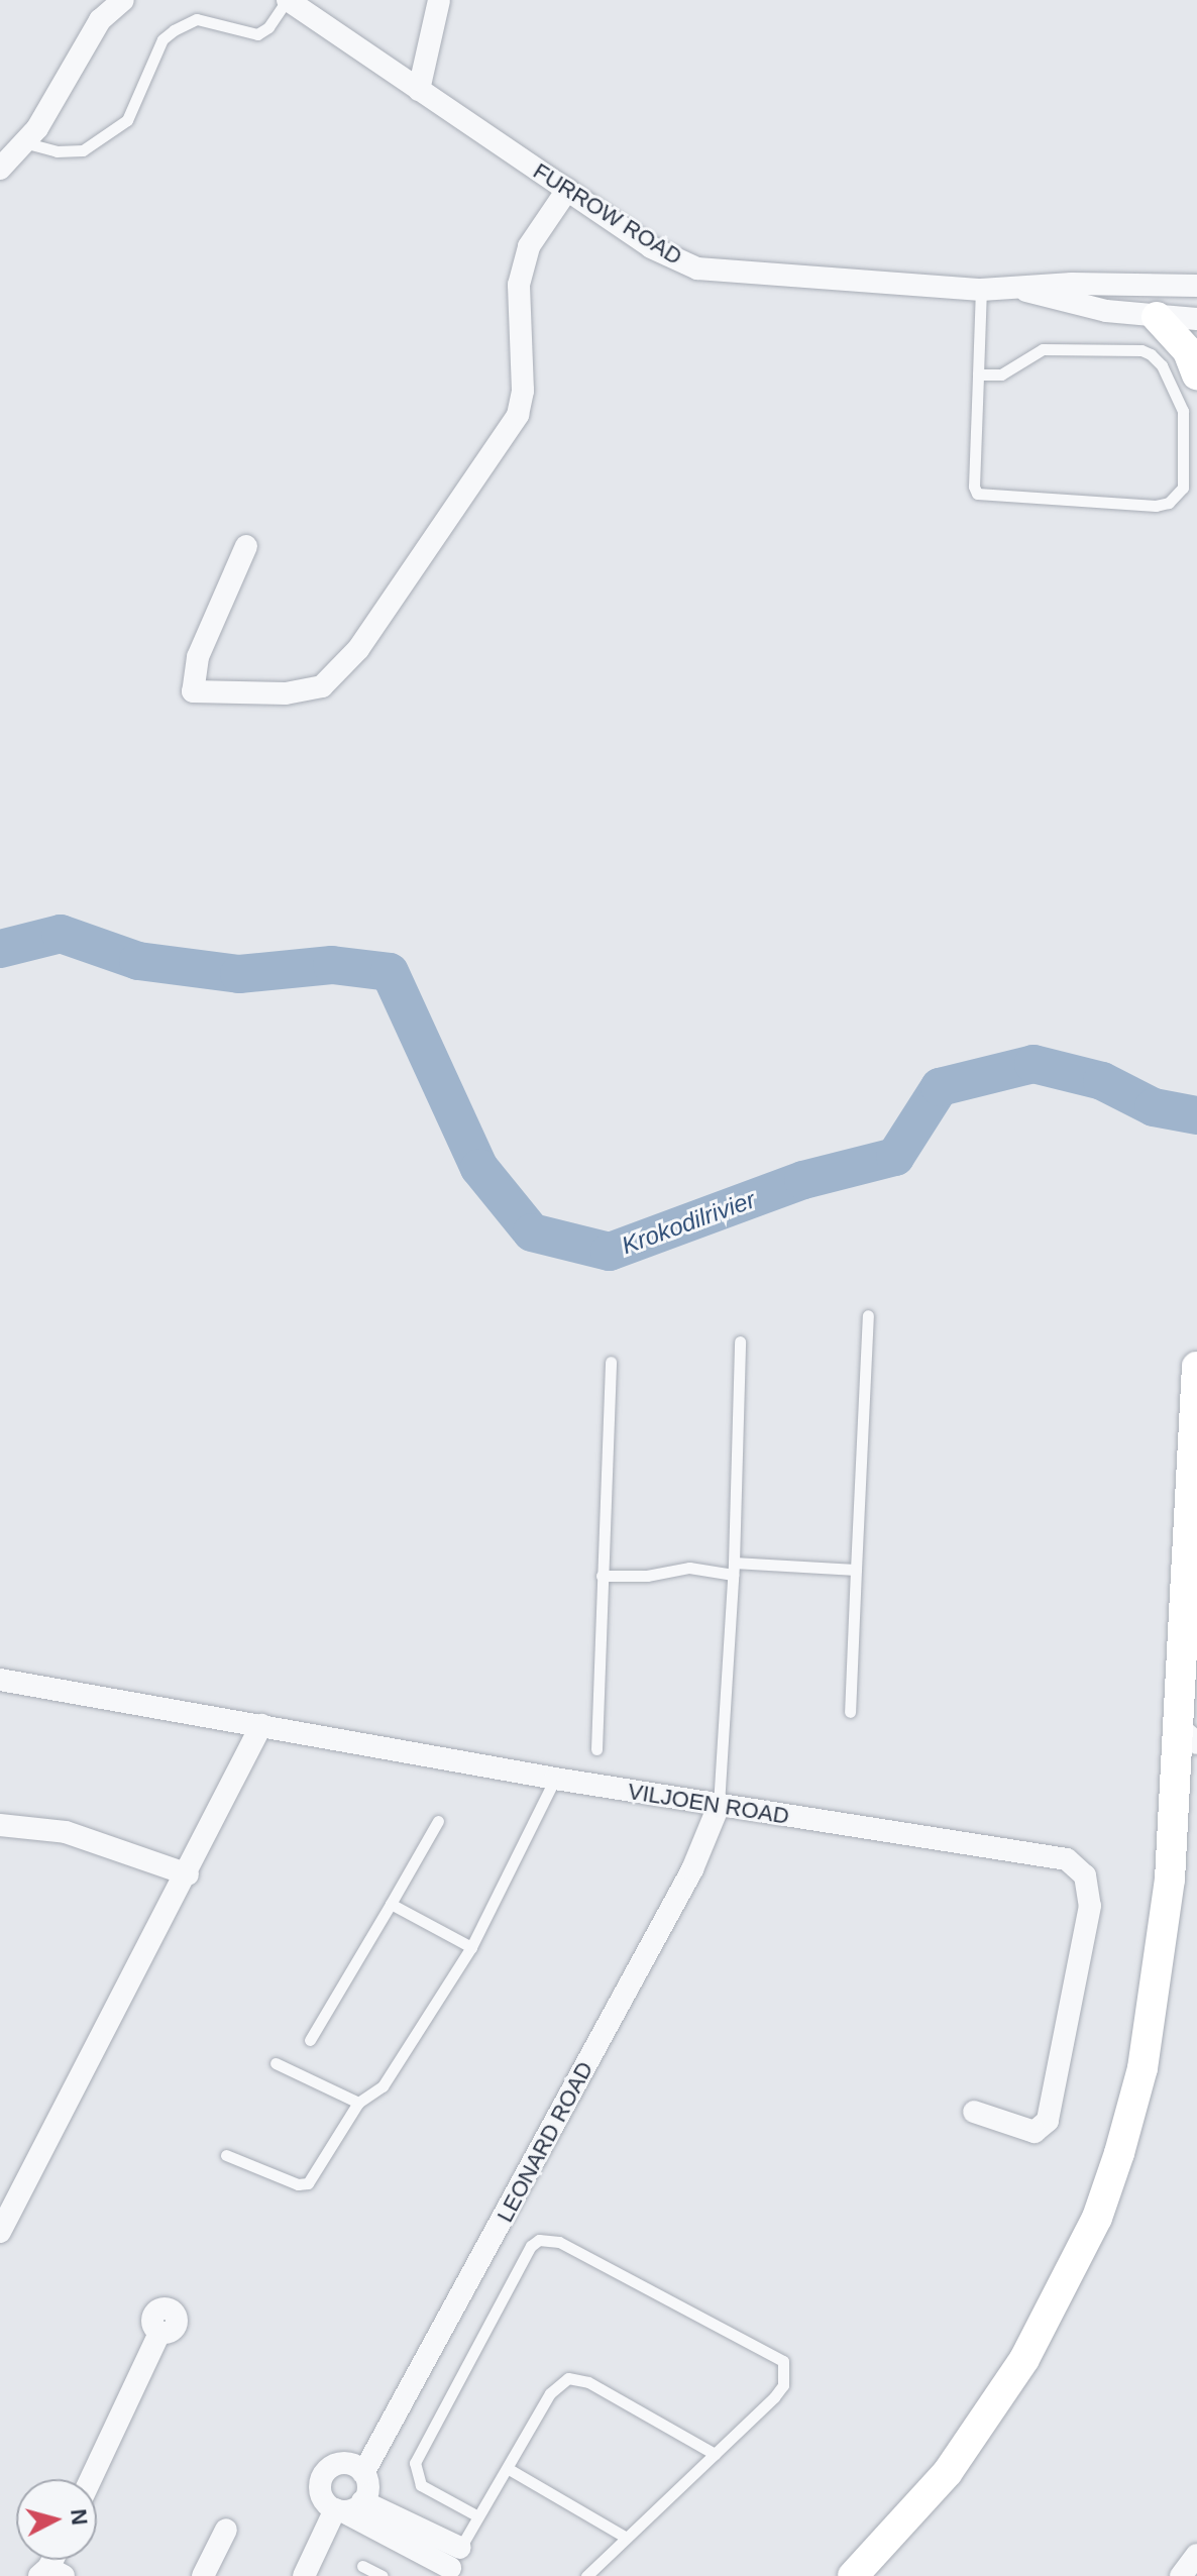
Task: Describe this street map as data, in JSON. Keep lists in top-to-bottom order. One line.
{"streets":{"street":["FURROW ROAD","VILJOEN ROAD","LEONARD ROAD"]},"crossings":[["VILJOEN ROAD","LEONARD ROAD"]],"water":["Krokodilrivier"],"north":"right"}
